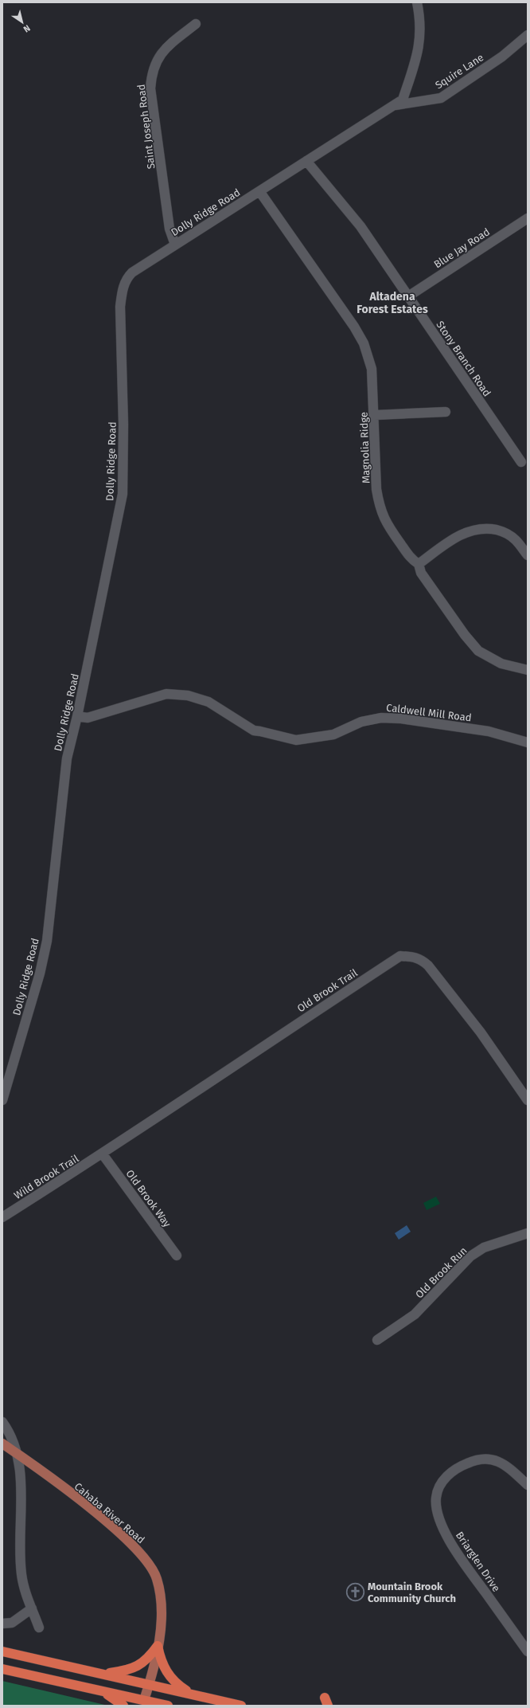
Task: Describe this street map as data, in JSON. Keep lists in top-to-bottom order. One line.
{"streets":{"main road":["Cahaba River Road"],"street":["Squire Lane","Saint Joseph Road","Dolly Ridge Road","Blue Jay Road","Stony Branch Road","Magnolia Ridge","Caldwell Mill Road","Old Brook Trail","Wild Brook Trail","Old Brook Way","Old Brook Run","Briarglen Drive"]},"crossings":[["Squire Lane","Dolly Ridge Road"],["Saint Joseph Road","Dolly Ridge Road"],["Dolly Ridge Road","Stony Branch Road"],["Dolly Ridge Road","Magnolia Ridge"],["Dolly Ridge Road","Caldwell Mill Road"],["Blue Jay Road","Stony Branch Road"],["Old Brook Trail","Wild Brook Trail"],["Old Brook Trail","Old Brook Way"],["Wild Brook Trail","Old Brook Way"]],"districts":["Altadena Forest Estates"],"places":{"church":["Mountain Brook Community Church"]},"north":"bottom right"}
